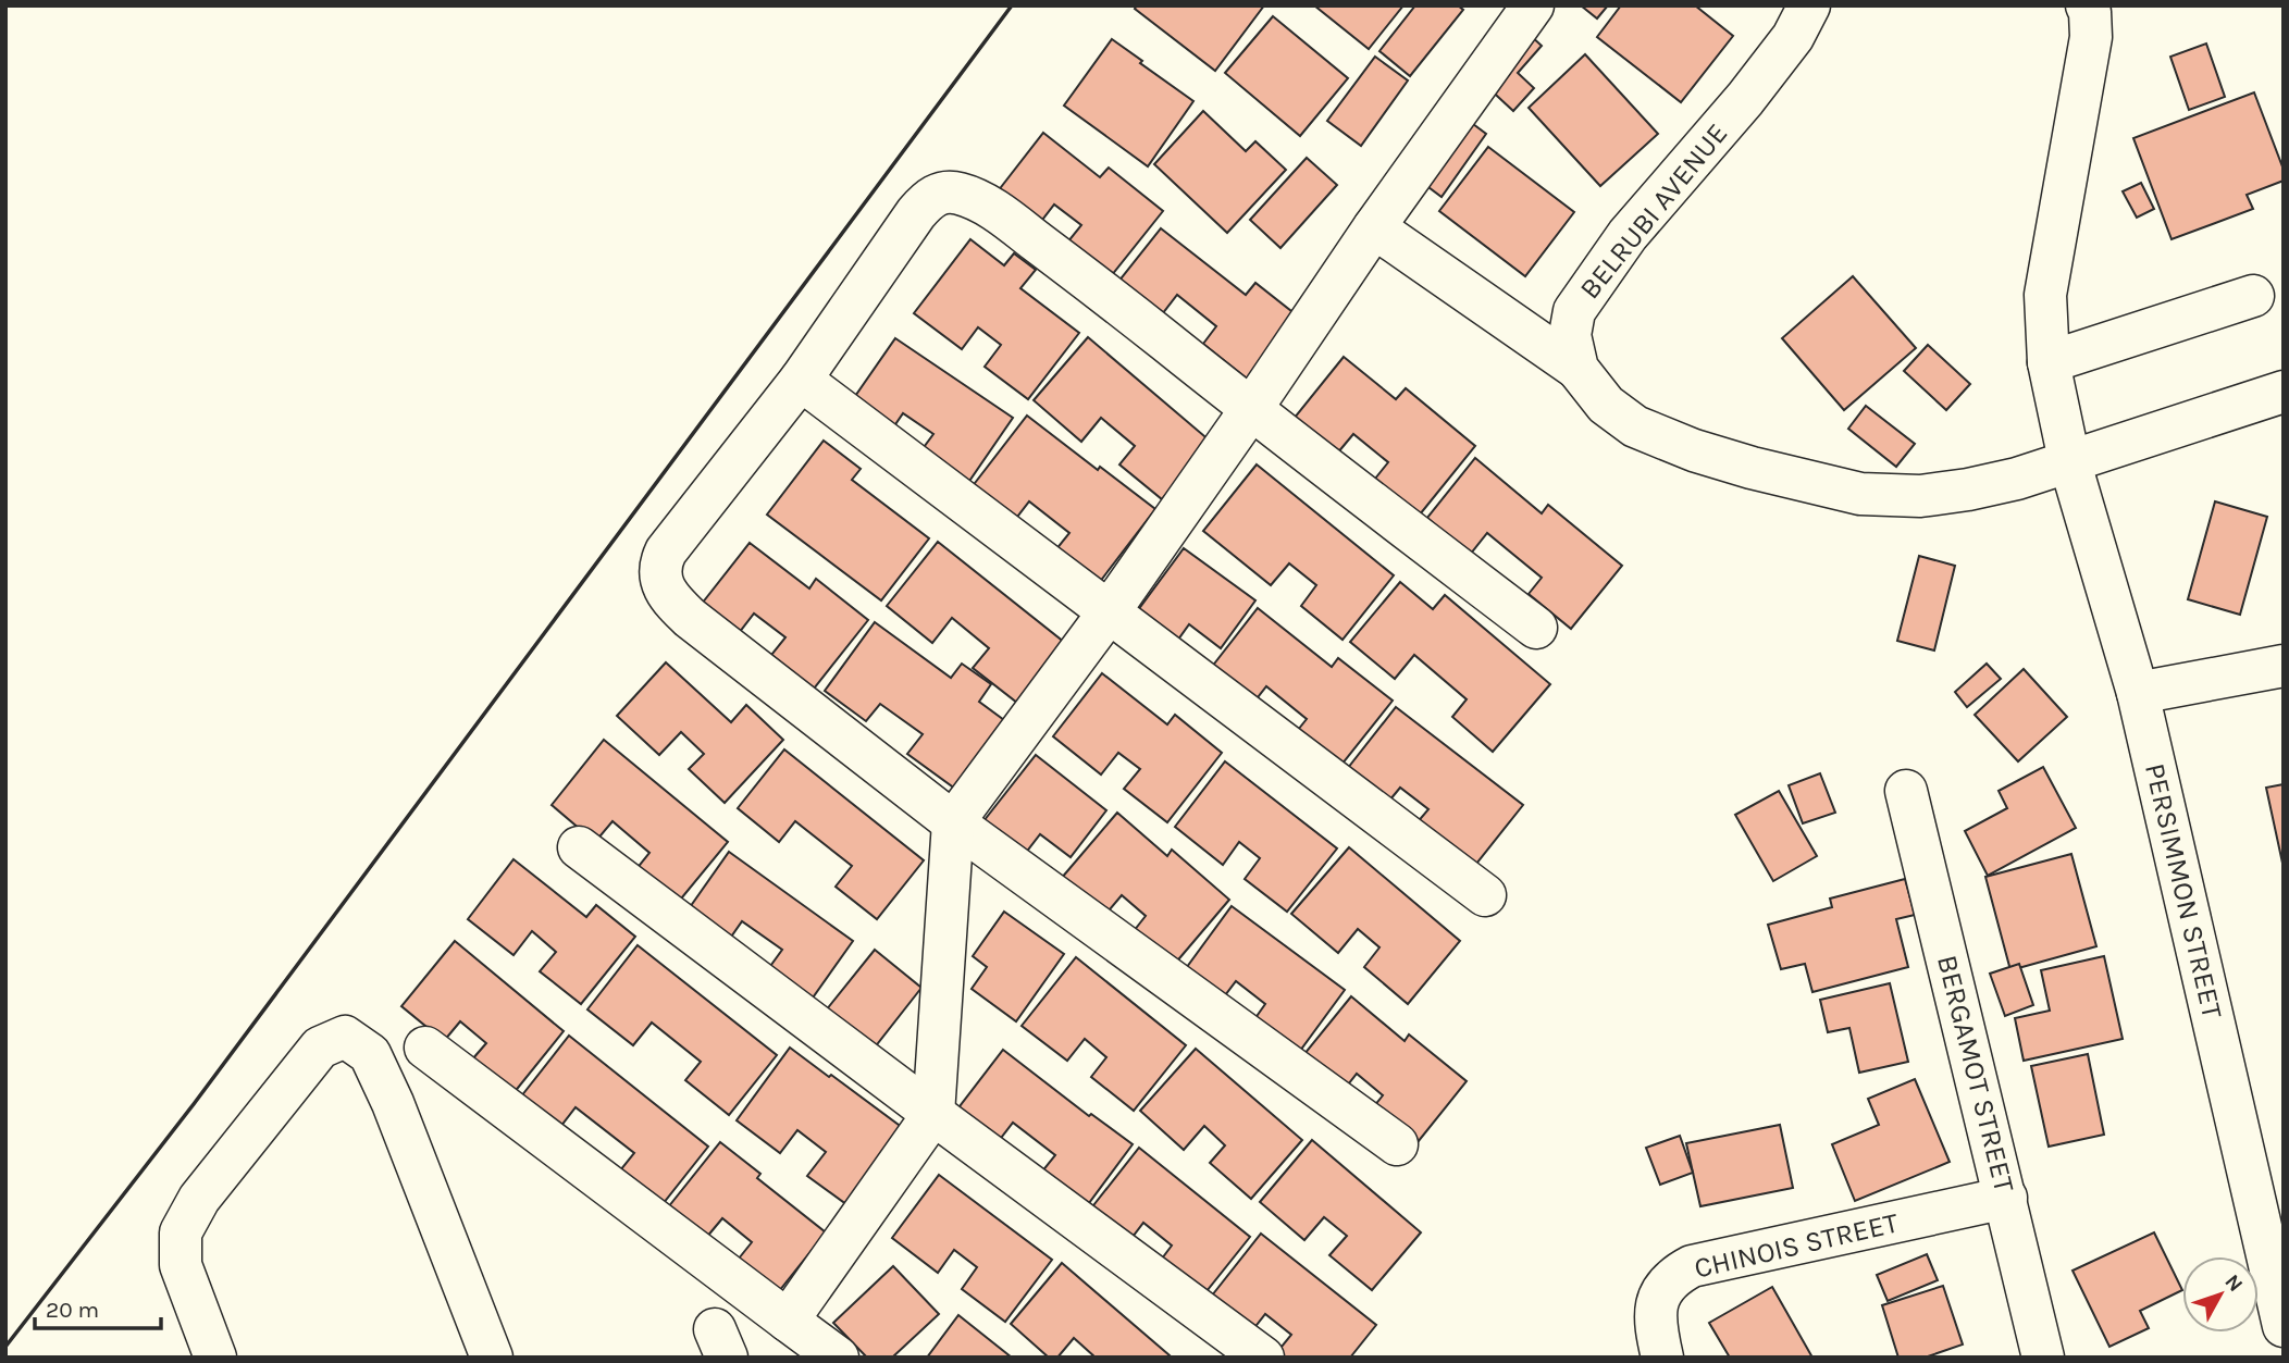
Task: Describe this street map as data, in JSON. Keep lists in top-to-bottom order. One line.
{"streets":{"street":["BELRUBI AVENUE","PERSIMMON STREET","BERGAMOT STREET","CHINOIS STREET"]},"crossings":[["BELRUBI AVENUE","PERSIMMON STREET"],["BERGAMOT STREET","CHINOIS STREET"]],"scale_bar":"20 m","north":"top right"}
